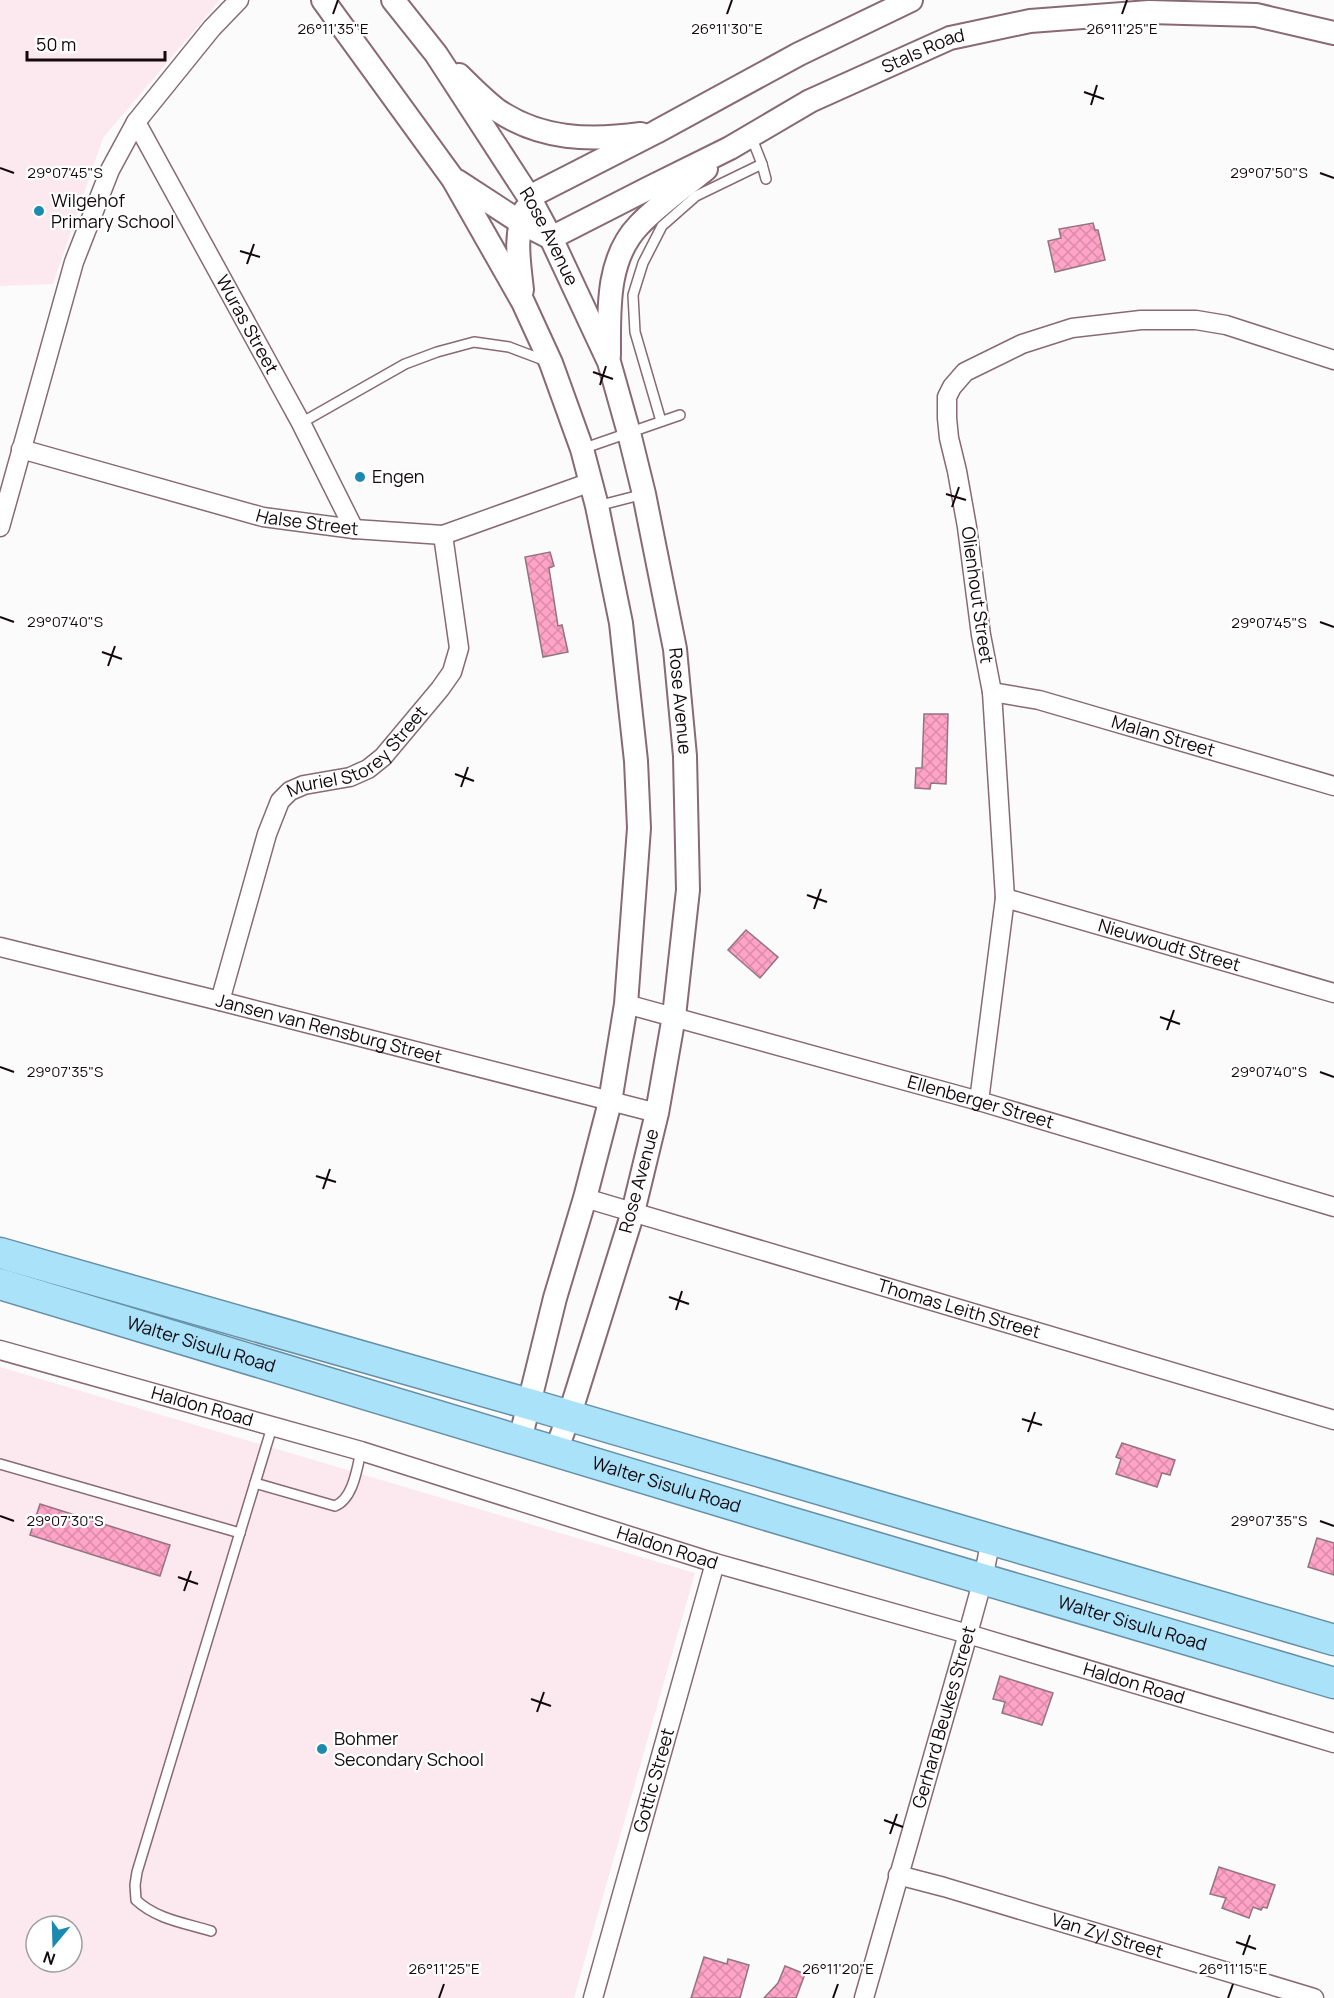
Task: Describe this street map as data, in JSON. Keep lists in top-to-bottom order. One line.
{"streets":{"highway":["Walter Sisulu Road"],"street":["Stals Road","Rose Avenue","Wuras Street","Halse Street","Olienhout Street","Malan Street","Muriel Storey Street","Nieuwoudt Street","Jansen van Rensburg Street","Ellenberger Street","Thomas Leith Street","Haldon Road","Gerhard Beukes Street","Gottic Street","Van Zyl Street"]},"crossings":[["Stals Road","Rose Avenue"],["Rose Avenue","Jansen van Rensburg Street"],["Rose Avenue","Ellenberger Street"],["Rose Avenue","Thomas Leith Street"],["Rose Avenue","Walter Sisulu Road"],["Wuras Street","Halse Street"],["Halse Street","Muriel Storey Street"],["Olienhout Street","Malan Street"],["Olienhout Street","Nieuwoudt Street"],["Olienhout Street","Ellenberger Street"],["Muriel Storey Street","Jansen van Rensburg Street"],["Walter Sisulu Road","Gerhard Beukes Street"],["Haldon Road","Gerhard Beukes Street"],["Haldon Road","Gottic Street"],["Gerhard Beukes Street","Van Zyl Street"]],"places":["Wilgehof Primary School","Engen","Bohmer Secondary School"],"scale_bar":"50 m","north":"bottom","coordinates":["26°11'30\"E","26°11'25\"E","26°11'35\"E","29°07'45\"S","29°07'50\"S","29°07'40\"S","29°07'35\"S","29°07'30\"S","26°11'20\"E","26°11'15\"E"]}
